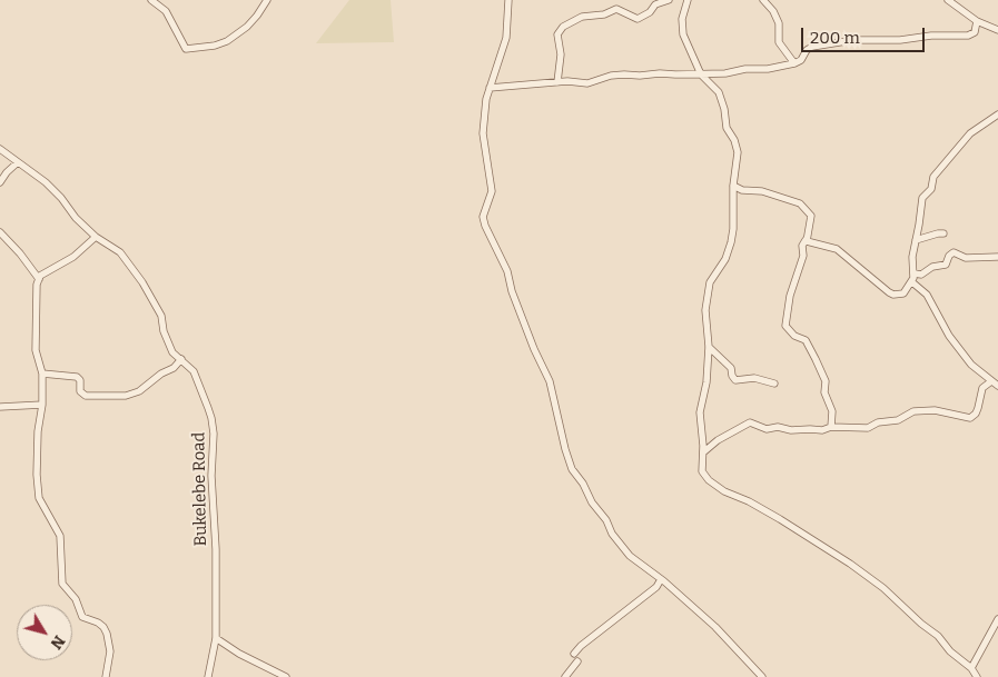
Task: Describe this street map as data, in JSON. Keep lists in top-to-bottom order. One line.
{"streets":{"street":["Bukelebe Road"]},"scale_bar":"200 m","north":"bottom right"}
